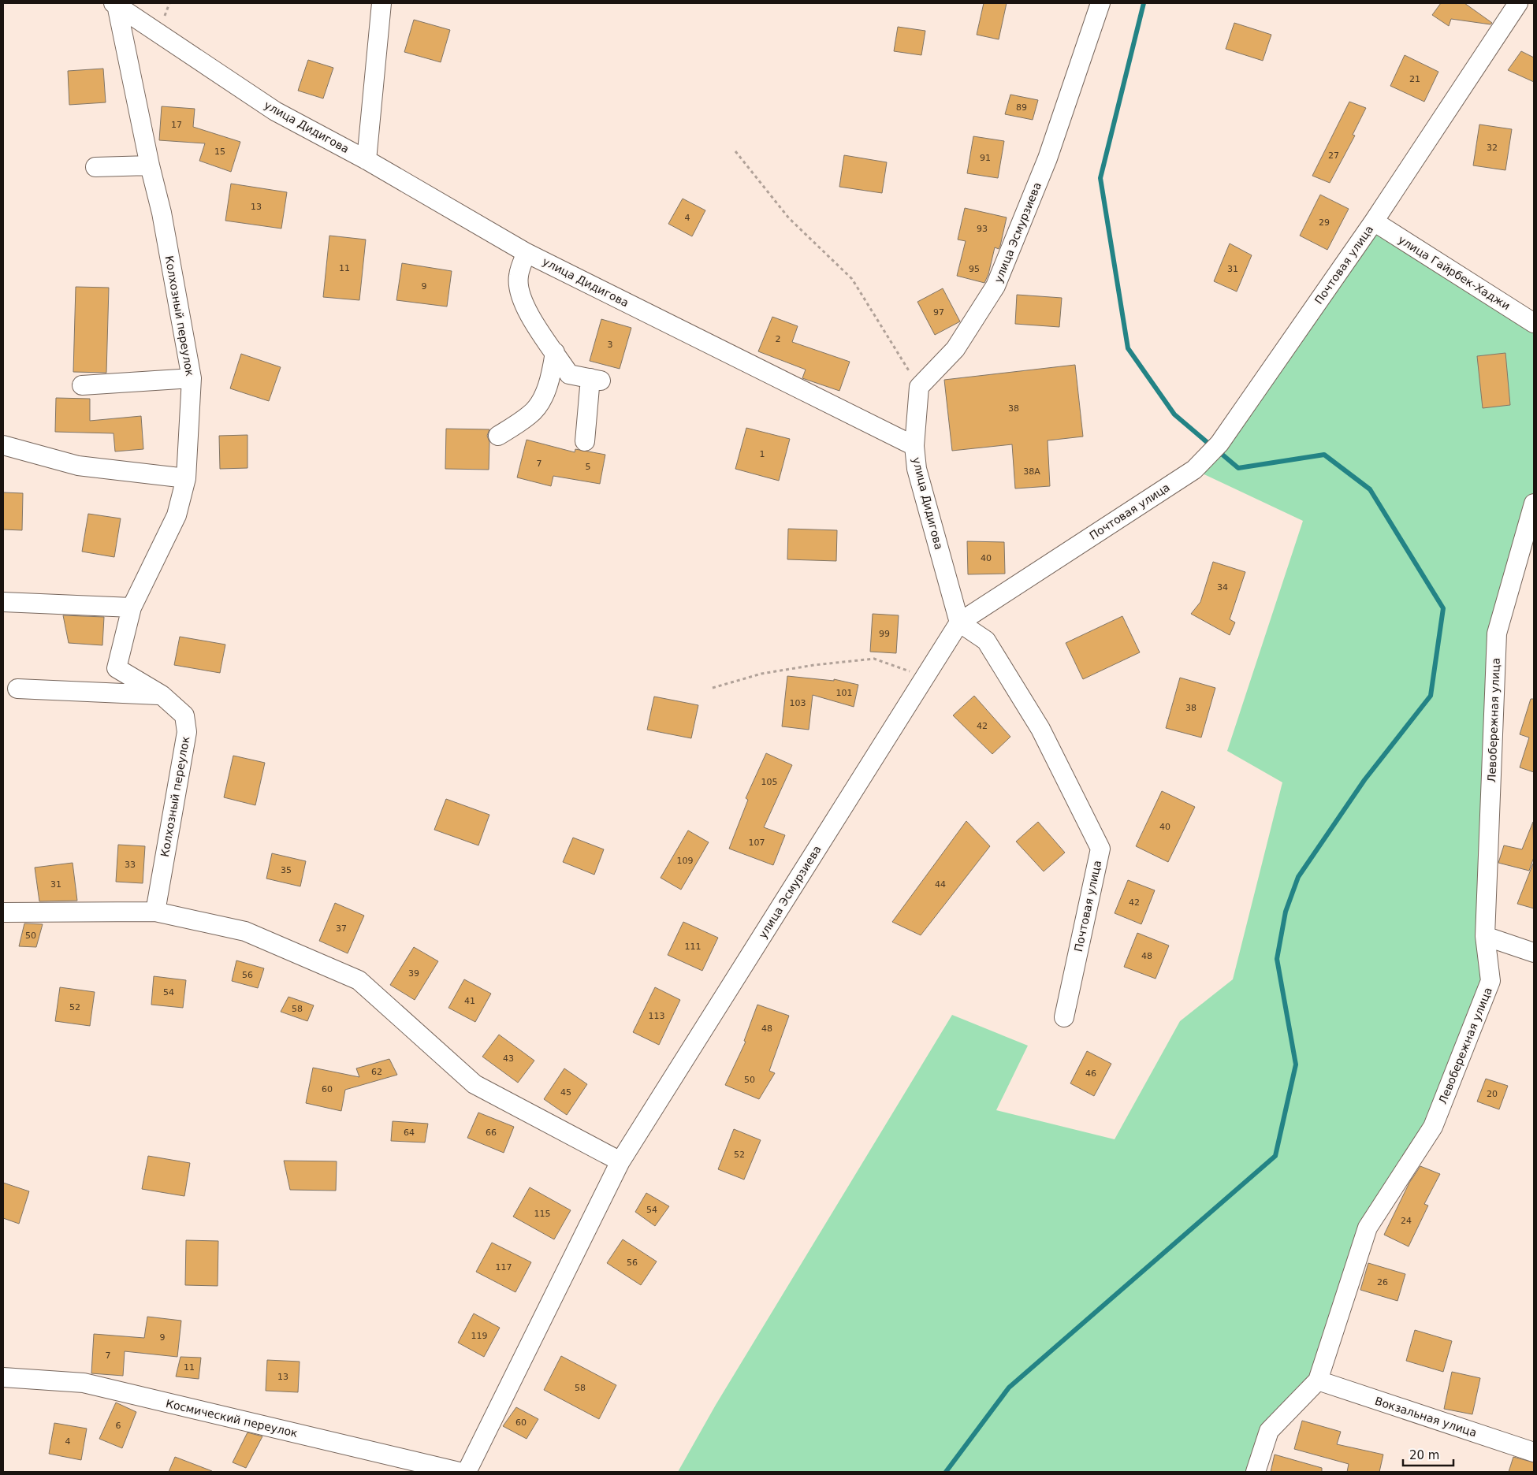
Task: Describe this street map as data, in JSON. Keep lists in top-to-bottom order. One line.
{"streets":{"street":["улица Дидигова","улица Эсмурзиева","Почтовая улица","улица Гайрбек-Хаджи","Колхозный переулок","Левобережная улица","Вокзальная улица","Космический переулок"]},"crossings":[["улица Дидигова","улица Эсмурзиева"],["улица Дидигова","Почтовая улица"],["улица Дидигова","Колхозный переулок"],["улица Эсмурзиева","Почтовая улица"],["Почтовая улица","улица Гайрбек-Хаджи"],["Левобережная улица","Вокзальная улица"]],"house_numbers":["21","89","17","32","15","27","91","13","4","29","93","11","95","31","9","97","2","3","38","1","7","5","38А","40","34","99","101","103","38","42","105","40","107","109","33","35","31","44","42","37","50","111","48","39","56","54","41","52","58","113","48","43","62","46","50","60","45","20","64","66","52","54","115","24","56","117","26","119","9","7","11","13","58","60","6","4"],"scale_bar":"20 m"}
